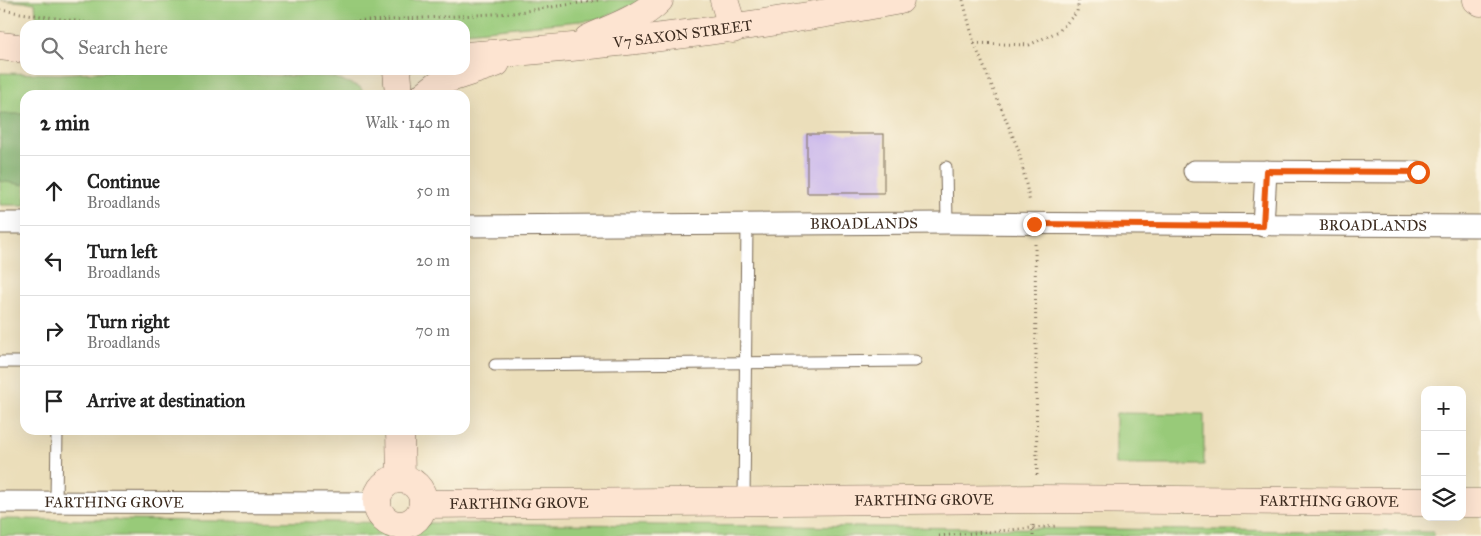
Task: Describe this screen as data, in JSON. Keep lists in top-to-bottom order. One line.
{"streets":{"street":["V7 SAXON STREET","BROADLANDS","FARTHING GROVE"]},"page":{"search":"Search here","heading":["2 min","Walk · 140 m"],"list":[["Continue","Broadlands","50 m"],["Turn left","Broadlands","20 m"],["Turn right","Broadlands","70 m"],"Arrive at destination"],"map_buttons":["+","−"]}}
